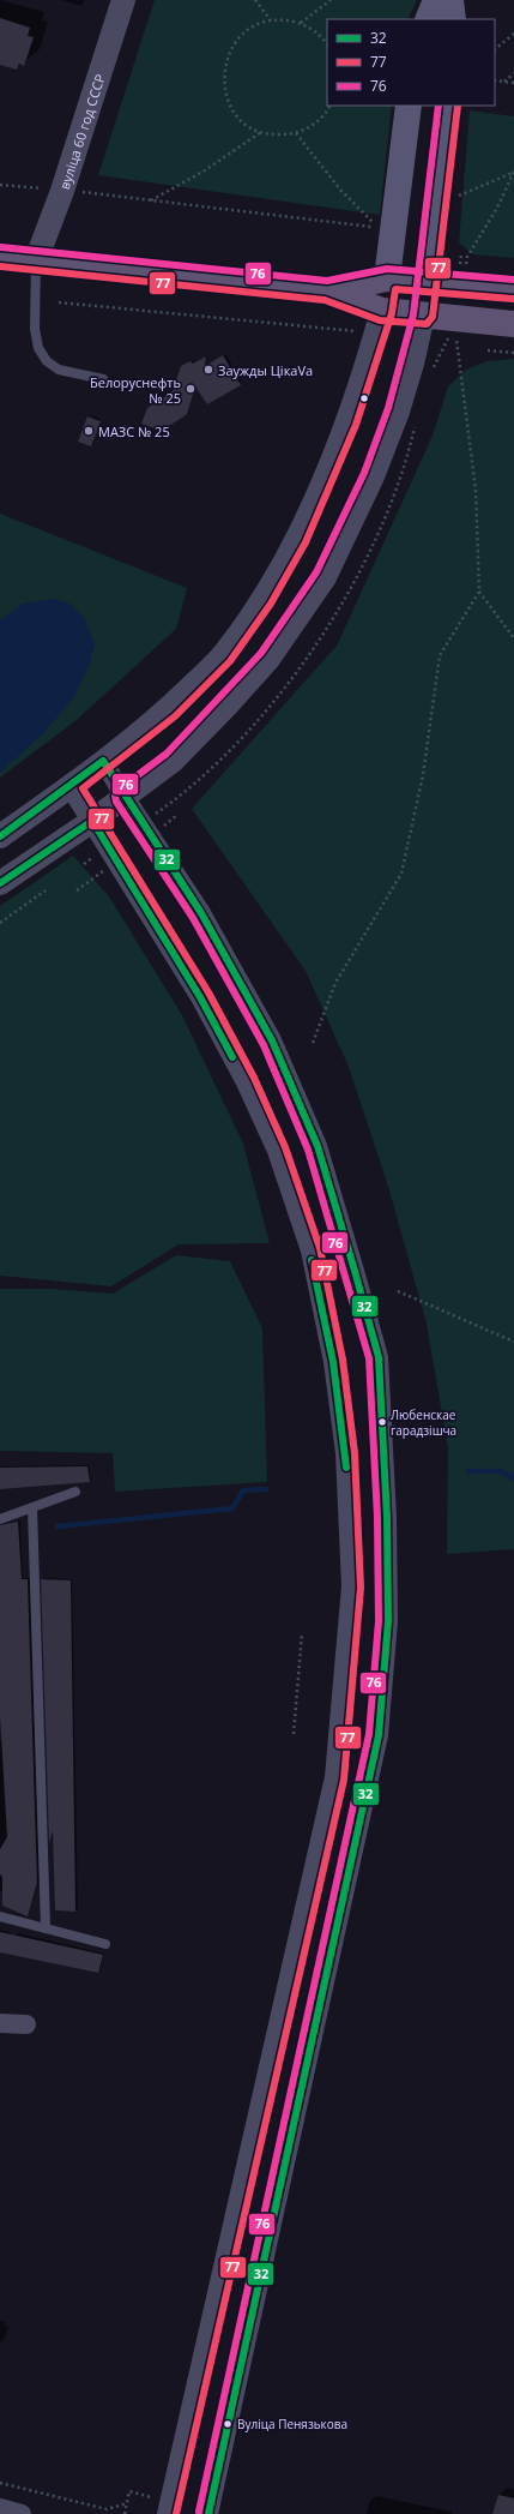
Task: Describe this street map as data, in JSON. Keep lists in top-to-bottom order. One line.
{"streets":{"street":["вуліца 60 год СССР"]},"places":["Заужды ЦікаVа","Белоруснефть № 25","МАЗС № 25","Любенскае гарадзішча","Вуліца Пенязькова"],"lines":["transit line 77","transit line 76","transit line 32"],"legend":["32","77","76"]}
